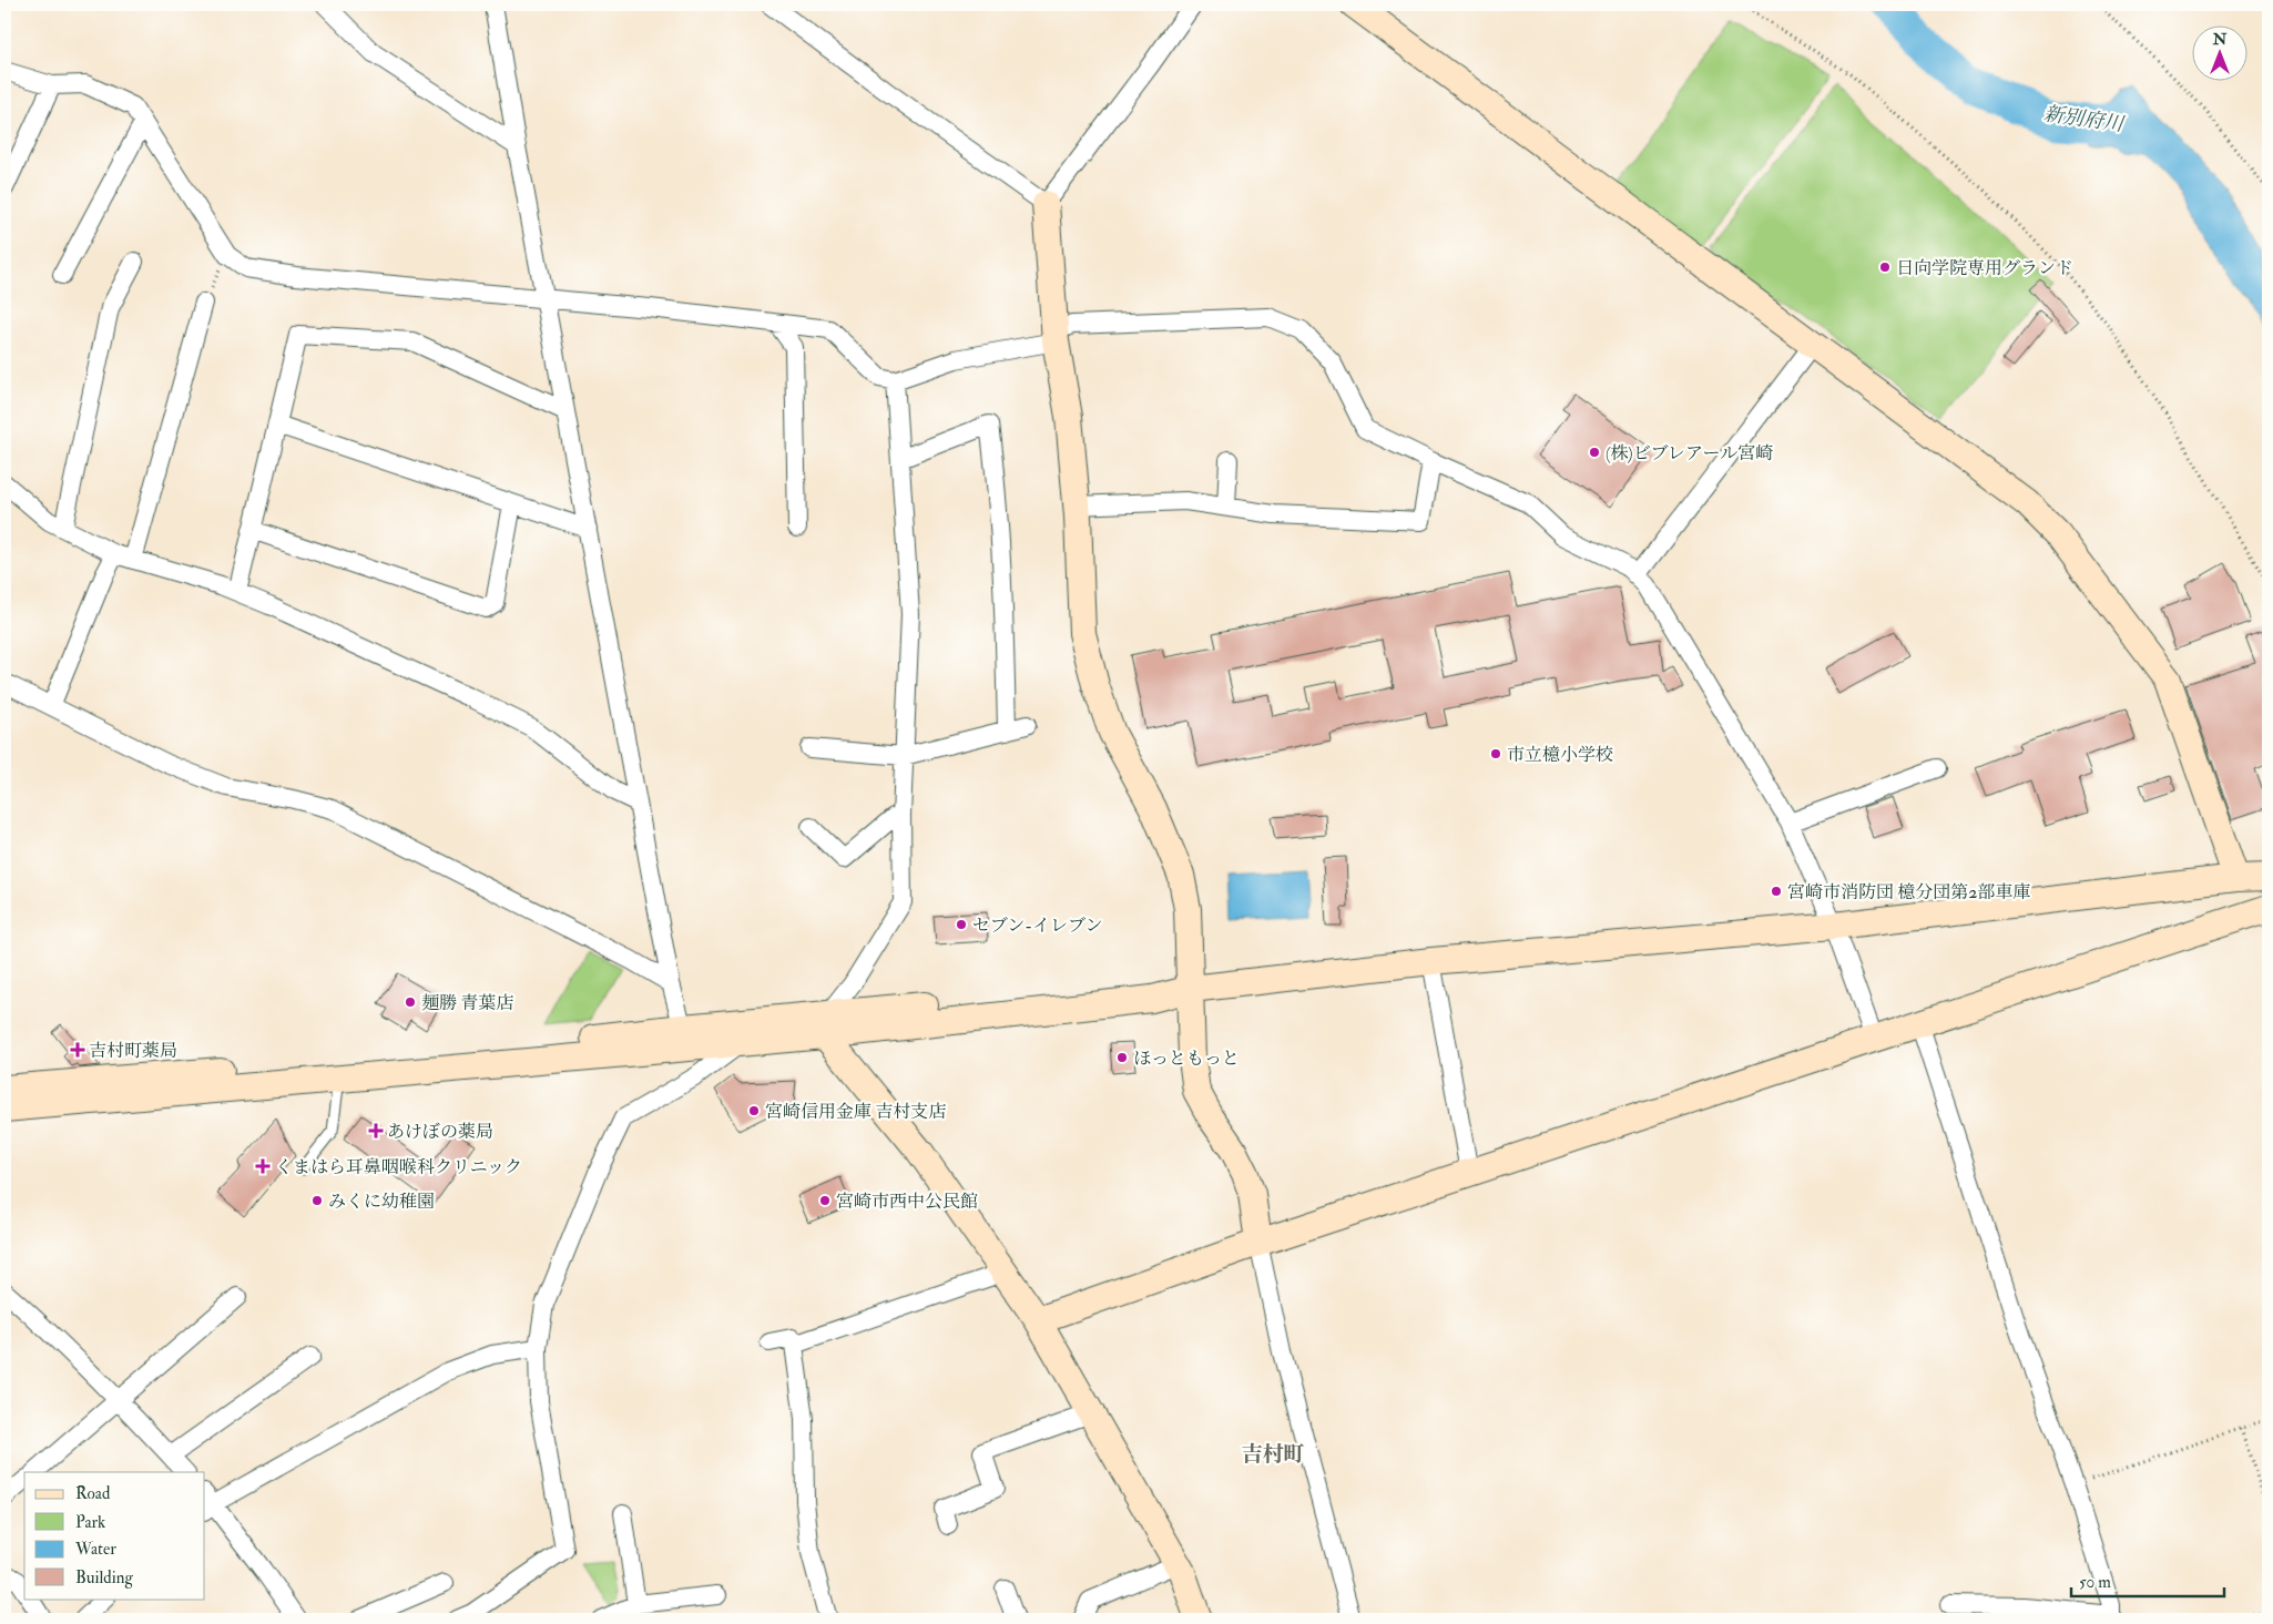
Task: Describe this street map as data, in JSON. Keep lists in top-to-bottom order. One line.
{"districts":["吉村町"],"water":["新別府川"],"places":{"other":["日向学院専用グランド","(株)ビブレアール宮崎","市立檍小学校","宮崎市消防団 檍分団第2部車庫","セブン-イレブン","麺勝 青葉店","ほっともっと","宮崎信用金庫 吉村支店","みくに幼稚園","宮崎市西中公民館"],"health":["吉村町薬局","あけぼの薬局","くまはら耳鼻咽喉科クリニック"]},"legend":["Road","Park","Water","Building"],"scale_bar":"50 m","north":"top"}
